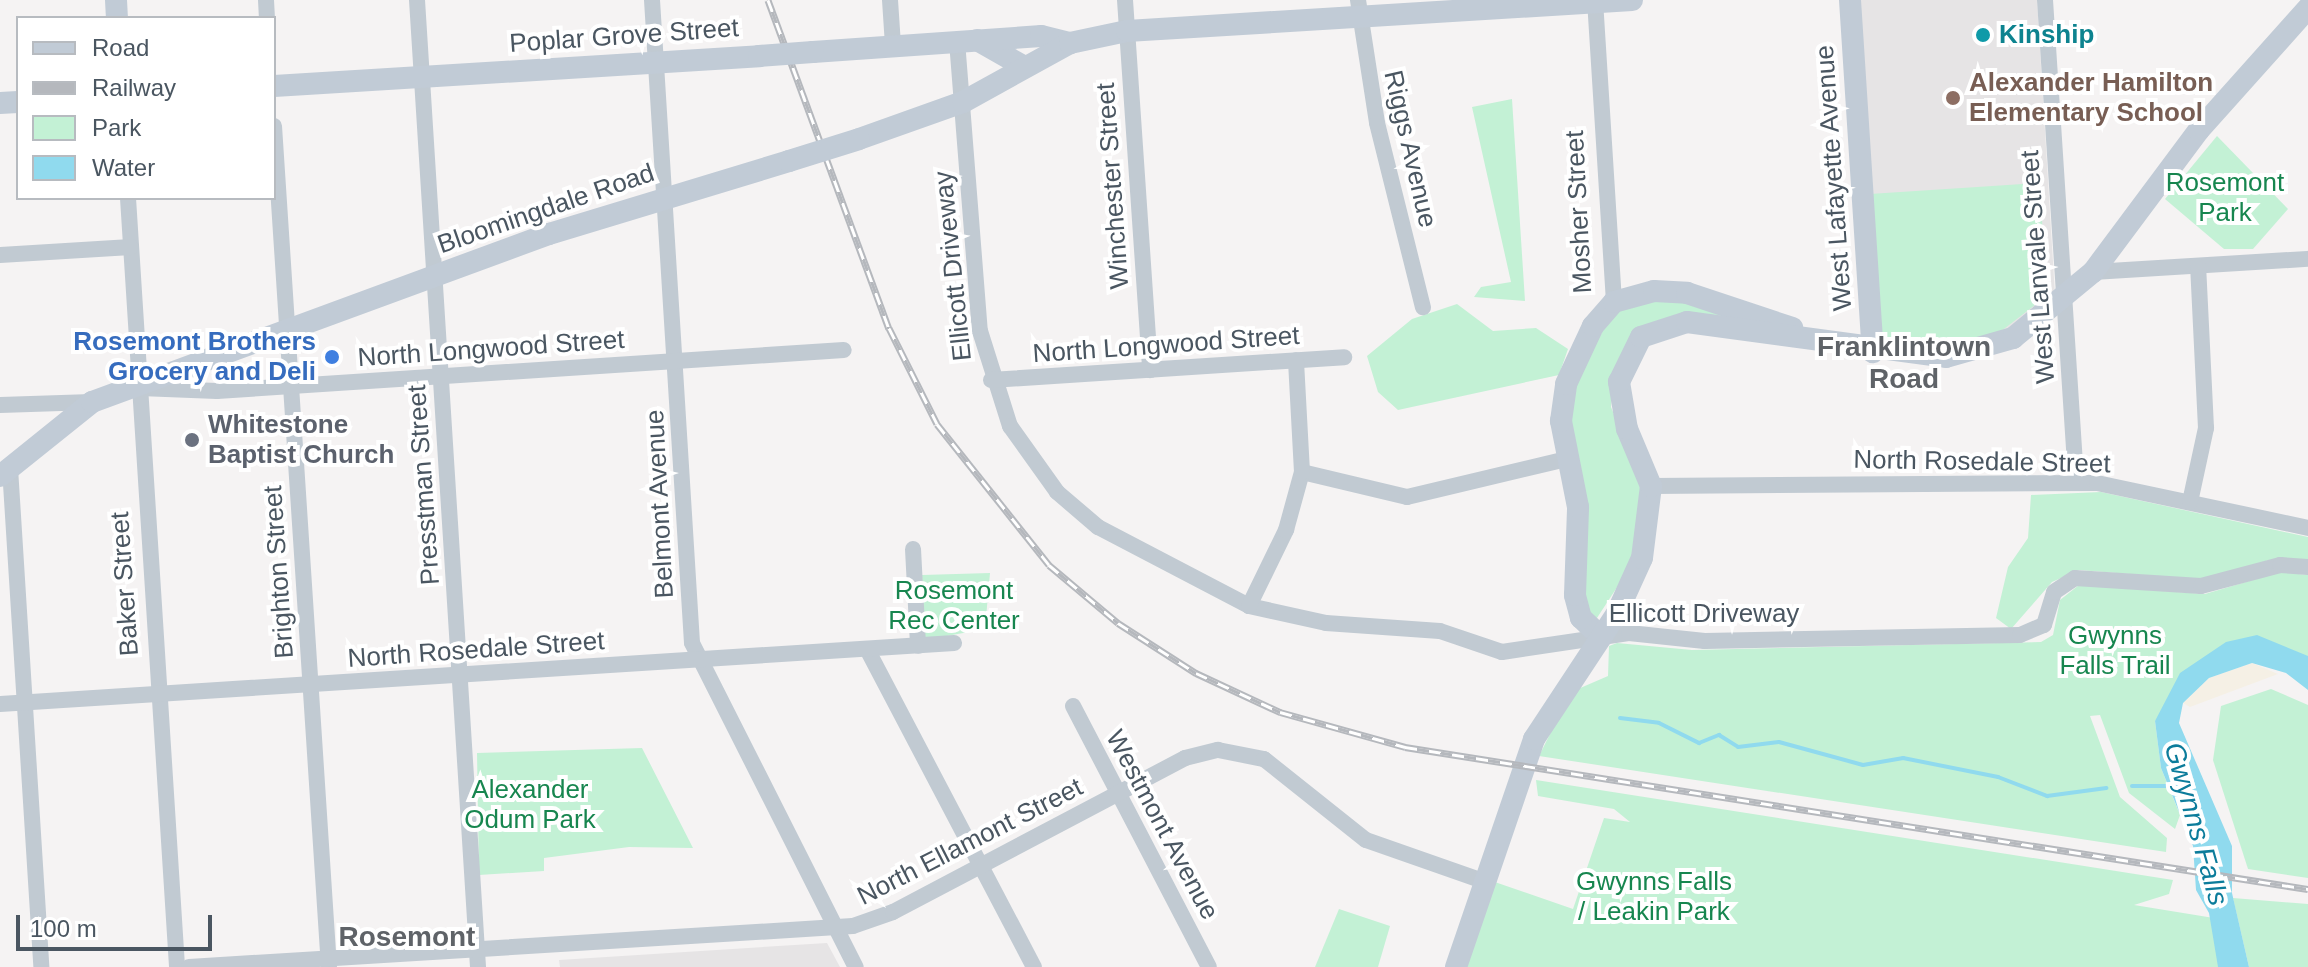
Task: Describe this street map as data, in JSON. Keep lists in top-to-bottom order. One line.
{"streets":{"street":["Poplar Grove Street","Riggs Avenue","West Lafayette Avenue","Winchester Street","Bloomingdale Road","Mosher Street","Ellicott Driveway","West Lanvale Street","North Longwood Street","North Rosedale Street","Presstman Street","Belmont Avenue","Brighton Street","Baker Street","Westmont Avenue","North Ellamont Street"]},"crossings":[["Poplar Grove Street","Bloomingdale Road"],["Poplar Grove Street","Ellicott Driveway"],["Poplar Grove Street","Presstman Street"],["Poplar Grove Street","Belmont Avenue"],["Winchester Street","Bloomingdale Road"],["Winchester Street","North Longwood Street"],["Bloomingdale Road","Ellicott Driveway"],["Bloomingdale Road","North Longwood Street"],["Bloomingdale Road","Presstman Street"],["Bloomingdale Road","Belmont Avenue"],["Bloomingdale Road","Brighton Street"],["Bloomingdale Road","Baker Street"],["Mosher Street","Ellicott Driveway"],["Ellicott Driveway","North Longwood Street"],["West Lanvale Street","North Rosedale Street"],["North Longwood Street","Presstman Street"],["North Longwood Street","Belmont Avenue"],["North Longwood Street","Brighton Street"],["North Longwood Street","Baker Street"],["North Rosedale Street","Presstman Street"],["North Rosedale Street","Belmont Avenue"],["North Rosedale Street","Brighton Street"],["North Rosedale Street","Baker Street"],["Presstman Street","North Ellamont Street"],["Belmont Avenue","North Ellamont Street"],["Brighton Street","North Ellamont Street"],["Westmont Avenue","North Ellamont Street"]],"districts":["Franklintown Road","Rosemont"],"water":["Gwynns Falls"],"parks":["Rosemont Park","Rosemont Rec Center","Gwynns Falls Trail","Alexander Odum Park","Gwynns Falls / Leakin Park"],"places":["Kinship","Alexander Hamilton Elementary School","Rosemont Brothers Grocery and Deli","Whitestone Baptist Church"],"legend":["Road","Railway","Park","Water"],"scale_bar":"100 m"}
